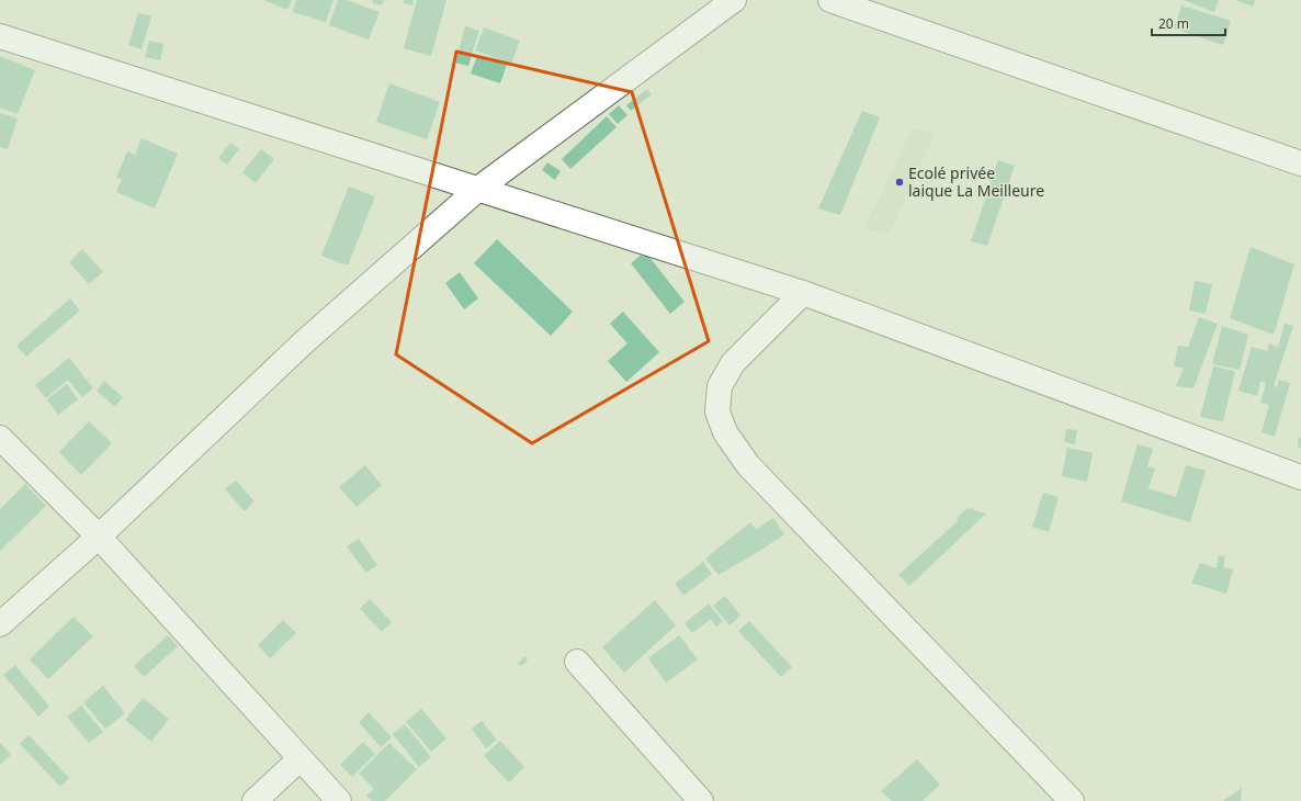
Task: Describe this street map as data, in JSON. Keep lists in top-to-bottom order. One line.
{"places":["Ecolé privée laique La Meilleure"],"scale_bar":"20 m"}
